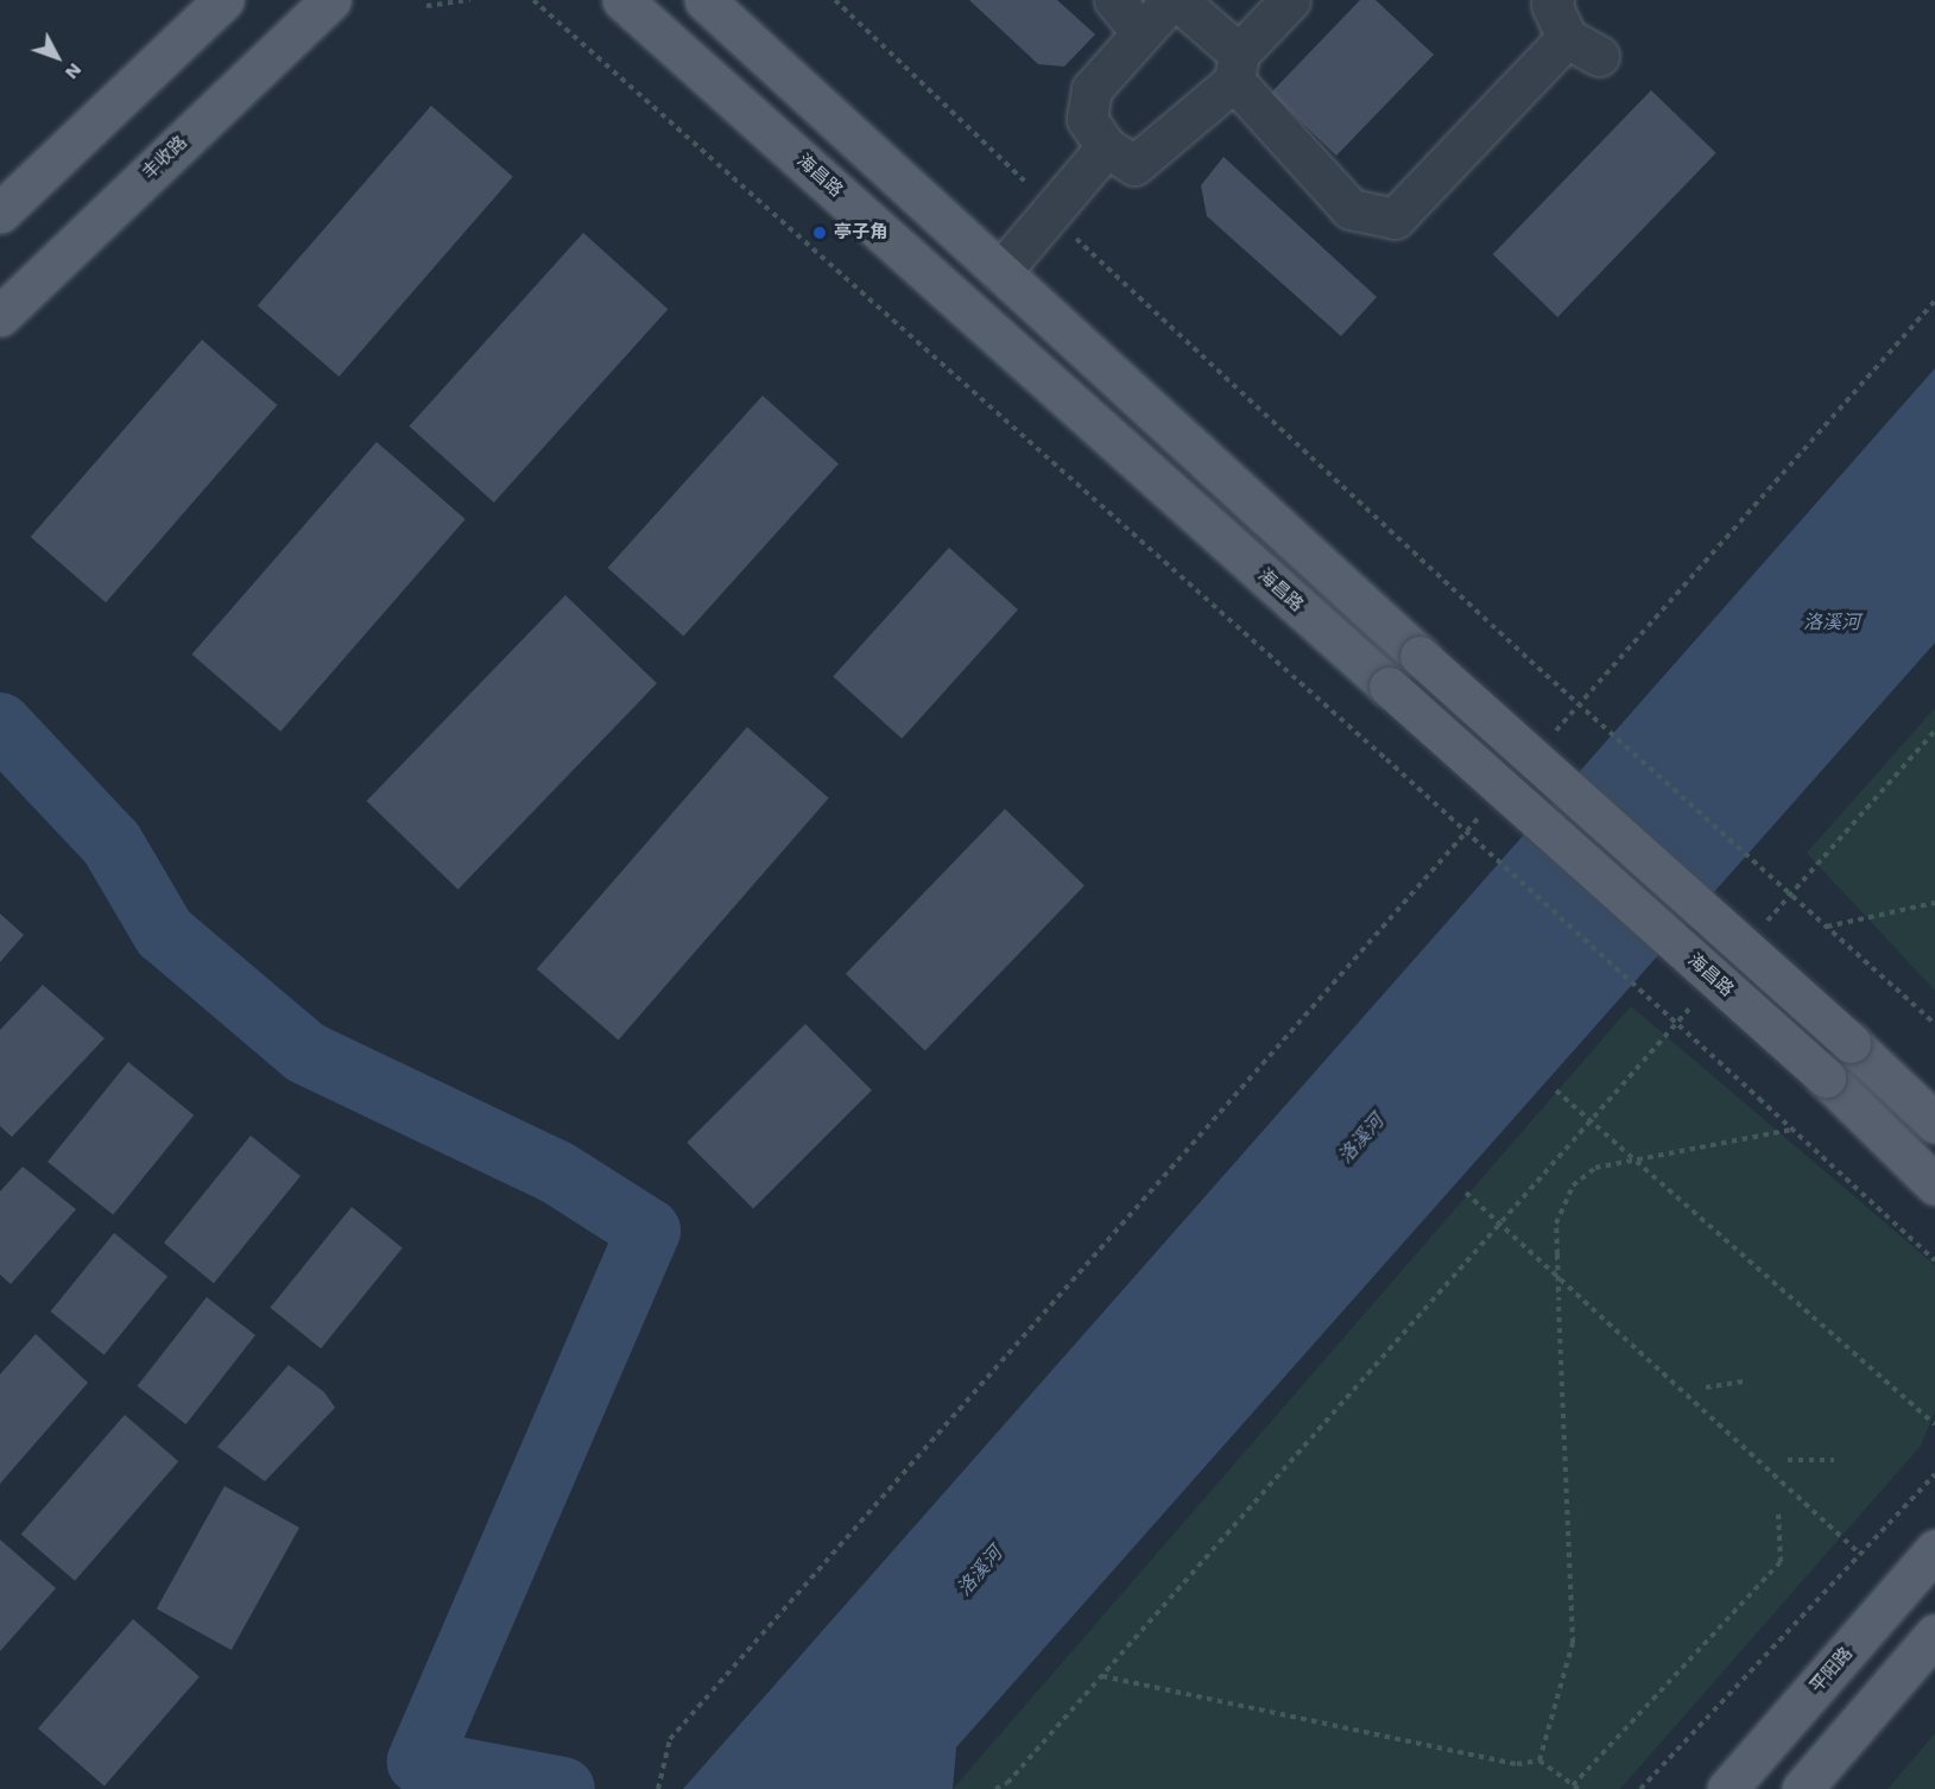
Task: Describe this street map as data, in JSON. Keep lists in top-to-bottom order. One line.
{"streets":{"main road":["丰收路","海昌路","平阳路"]},"water":["洛溪河"],"places":["亭子角"],"north":"bottom right"}
